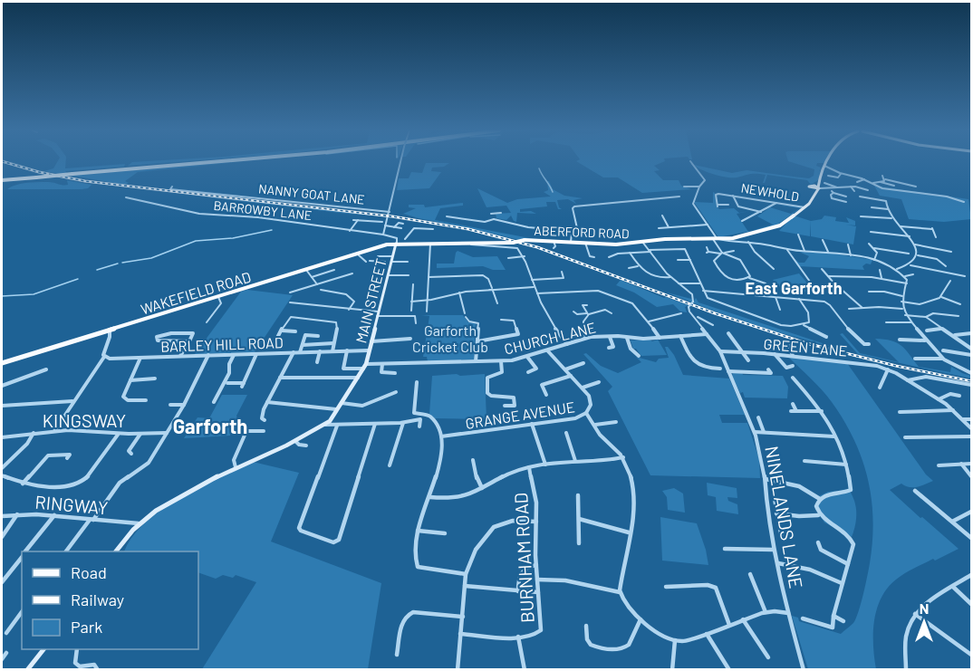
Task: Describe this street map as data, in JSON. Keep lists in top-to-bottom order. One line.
{"streets":{"main road":["ABERFORD ROAD","WAKEFIELD ROAD","MAIN STREET"],"street":["NEWHOLD","NANNY GOAT LANE","BARROWBY LANE","CHURCH LANE","BARLEY HILL ROAD","GREEN LANE","GRANGE AVENUE","KINGSWAY","RINGWAY","NINELANDS LANE","BURNHAM ROAD"]},"crossings":[["NEWHOLD","ABERFORD ROAD"],["BARROWBY LANE","ABERFORD ROAD"],["BARROWBY LANE","WAKEFIELD ROAD"],["BARROWBY LANE","MAIN STREET"],["ABERFORD ROAD","WAKEFIELD ROAD"],["ABERFORD ROAD","MAIN STREET"],["WAKEFIELD ROAD","MAIN STREET"],["MAIN STREET","CHURCH LANE"],["MAIN STREET","BARLEY HILL ROAD"],["CHURCH LANE","GRANGE AVENUE"],["CHURCH LANE","NINELANDS LANE"],["GREEN LANE","NINELANDS LANE"]],"districts":["East Garforth","Garforth"],"parks":["Garforth Cricket Club"],"legend":["Road","Railway","Park"],"north":"top"}
